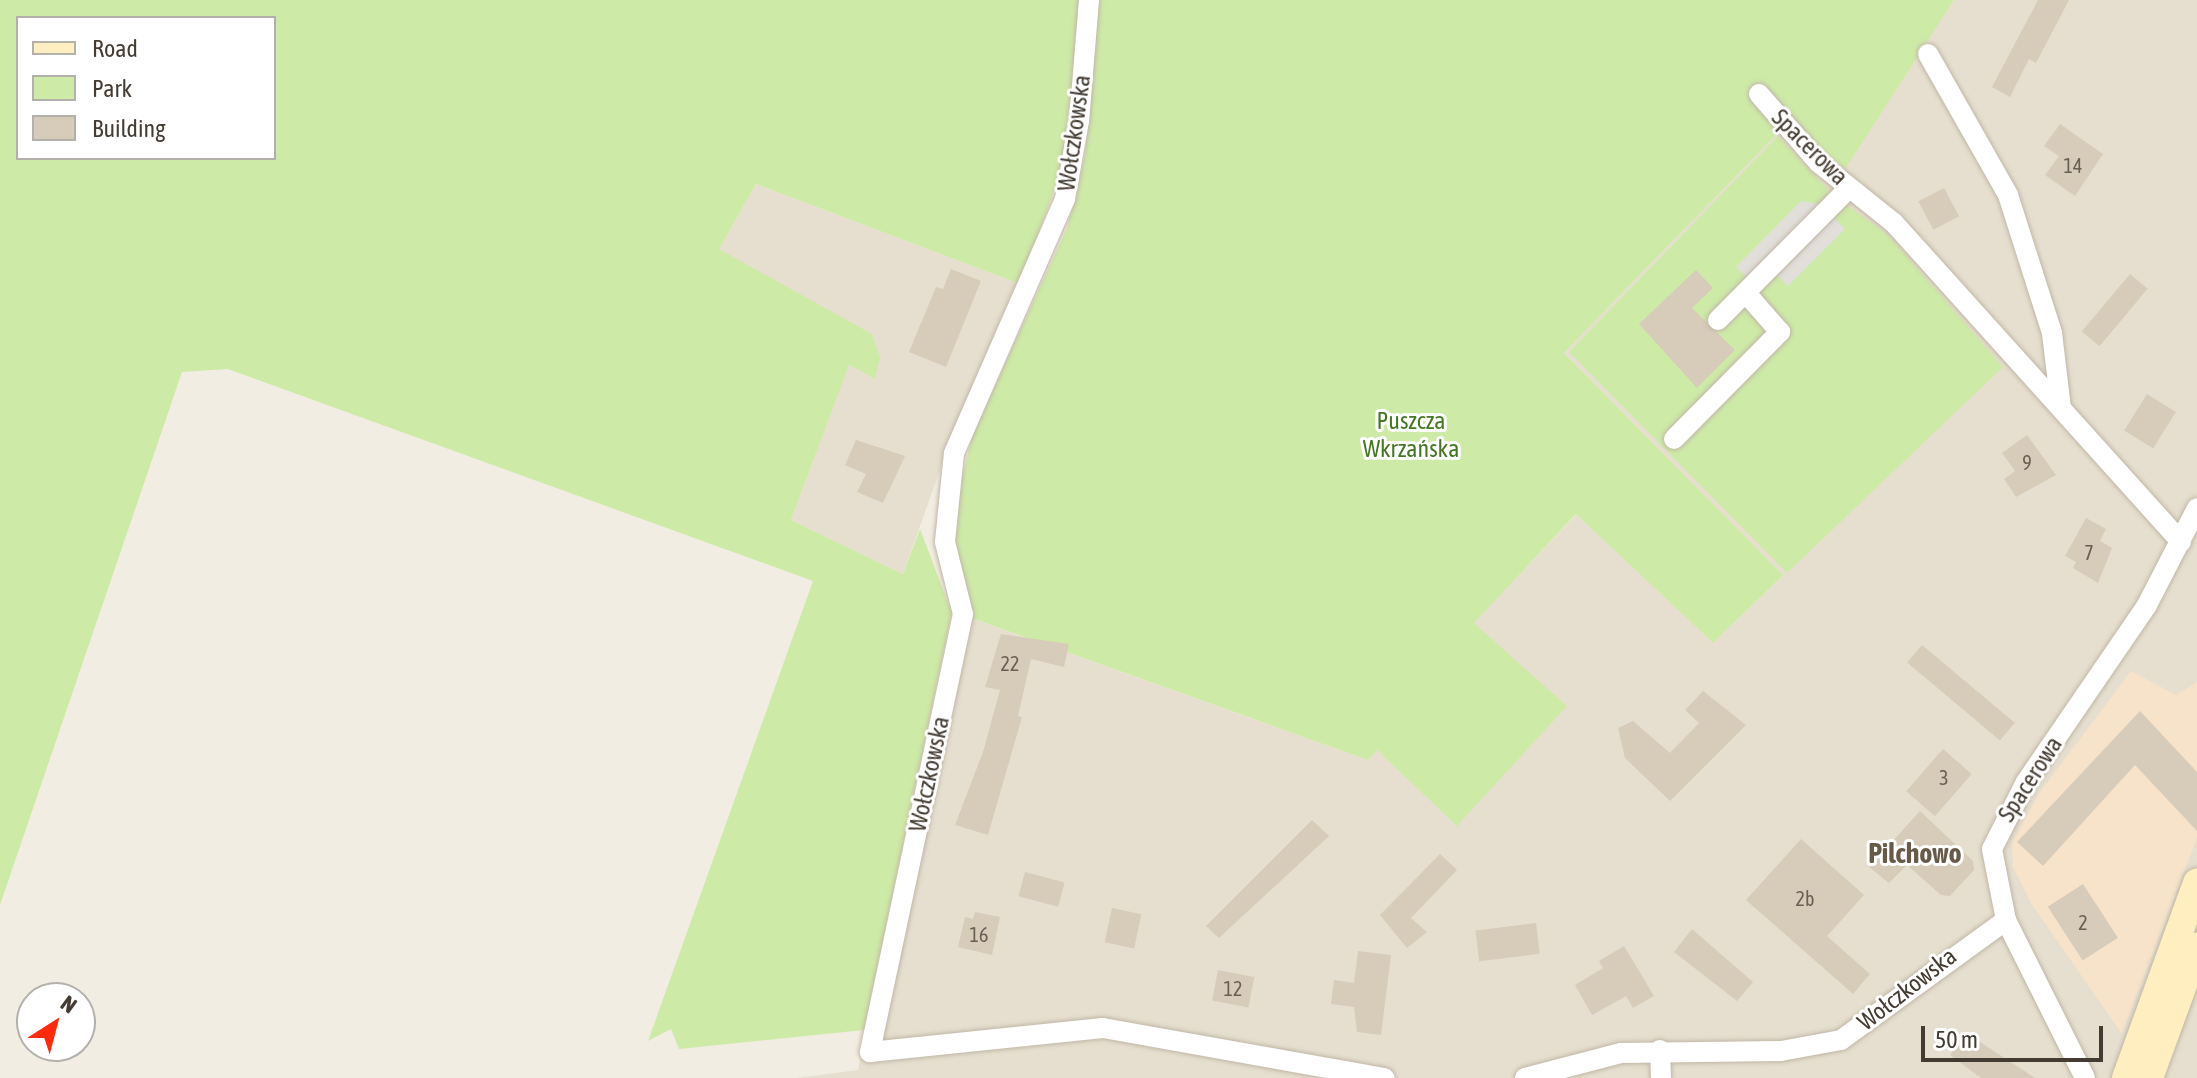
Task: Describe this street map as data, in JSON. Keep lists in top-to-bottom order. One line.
{"streets":{"street":["Wołczkowska","Spacerowa"]},"crossings":[["Wołczkowska","Spacerowa"]],"districts":["Pilchowo"],"parks":["Puszcza Wkrzańska"],"house_numbers":["14","9","7","22","3","2b","2","16","12"],"legend":["Road","Park","Building"],"scale_bar":"50 m","north":"top right"}
